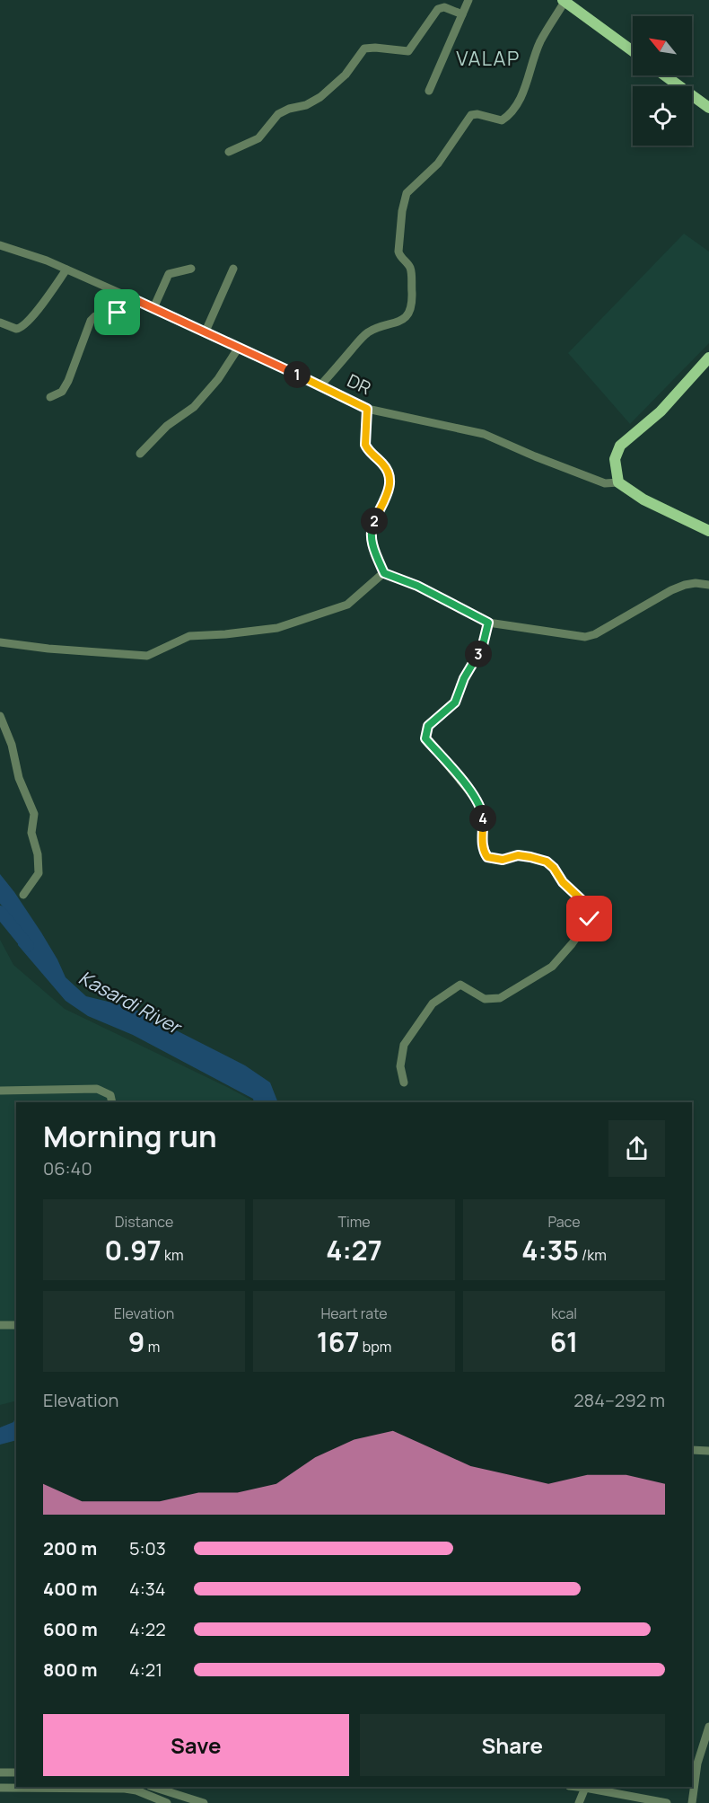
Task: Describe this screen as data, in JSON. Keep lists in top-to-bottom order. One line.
{"streets":{"main road":["DR"]},"districts":["VALAP"],"water":["Kasardi River"],"north":"top left","page":{"pins":["1","2","3","4"],"heading":["Morning run","06:40"],"stats":[["Distance","0.97 km"],["Time","4:27"],["Pace","4:35 /km"],["Elevation","9 m"],["Heart rate","167 bpm"],["kcal","61"]],"chart":["Elevation","284–292 m"],"list":[{"name":"200 m","note":"5:03"},{"name":"400 m","note":"4:34"},{"name":"600 m","note":"4:22"},{"name":"800 m","note":"4:21"}],"buttons":["Save","Share"]}}
